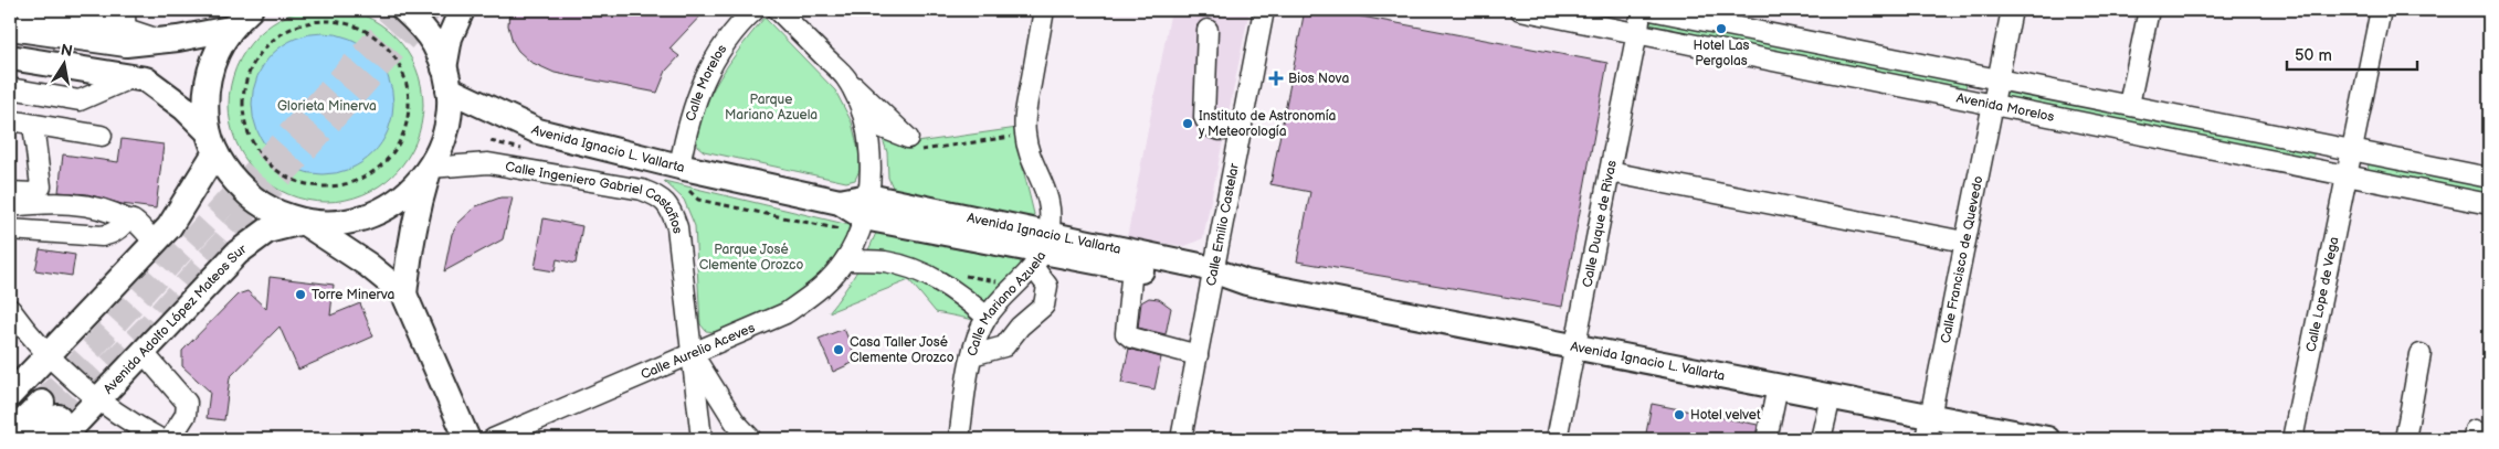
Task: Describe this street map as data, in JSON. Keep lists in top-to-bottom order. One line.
{"streets":{"main road":["Avenida Ignacio L. Vallarta","Avenida Adolfo López Mateos Sur"],"street":["Calle Morelos","Avenida Morelos","Calle Ingeniero Gabriel Castaños","Calle Duque de Rivas","Calle Emilio Castelar","Calle Francisco de Quevedo","Calle Lope de Vega","Calle Mariano Azuela","Calle Aurelio Aceves"]},"crossings":[["Calle Morelos","Avenida Ignacio L. Vallarta"],["Avenida Morelos","Calle Duque de Rivas"],["Avenida Morelos","Calle Francisco de Quevedo"],["Avenida Morelos","Calle Lope de Vega"],["Avenida Ignacio L. Vallarta","Calle Duque de Rivas"],["Avenida Ignacio L. Vallarta","Calle Emilio Castelar"],["Avenida Ignacio L. Vallarta","Calle Francisco de Quevedo"],["Avenida Ignacio L. Vallarta","Calle Mariano Azuela"],["Avenida Ignacio L. Vallarta","Calle Aurelio Aceves"],["Calle Ingeniero Gabriel Castaños","Calle Aurelio Aceves"]],"parks":["Parque Mariano Azuela","Glorieta Minerva","Parque José Clemente Orozco"],"places":{"other":["Hotel Las Pergolas","Instituto de Astronomía y Meteorología","Torre Minerva","Casa Taller José Clemente Orozco","Hotel velvet"],"health":["Bios Nova"]},"scale_bar":"50 m","north":"top"}
